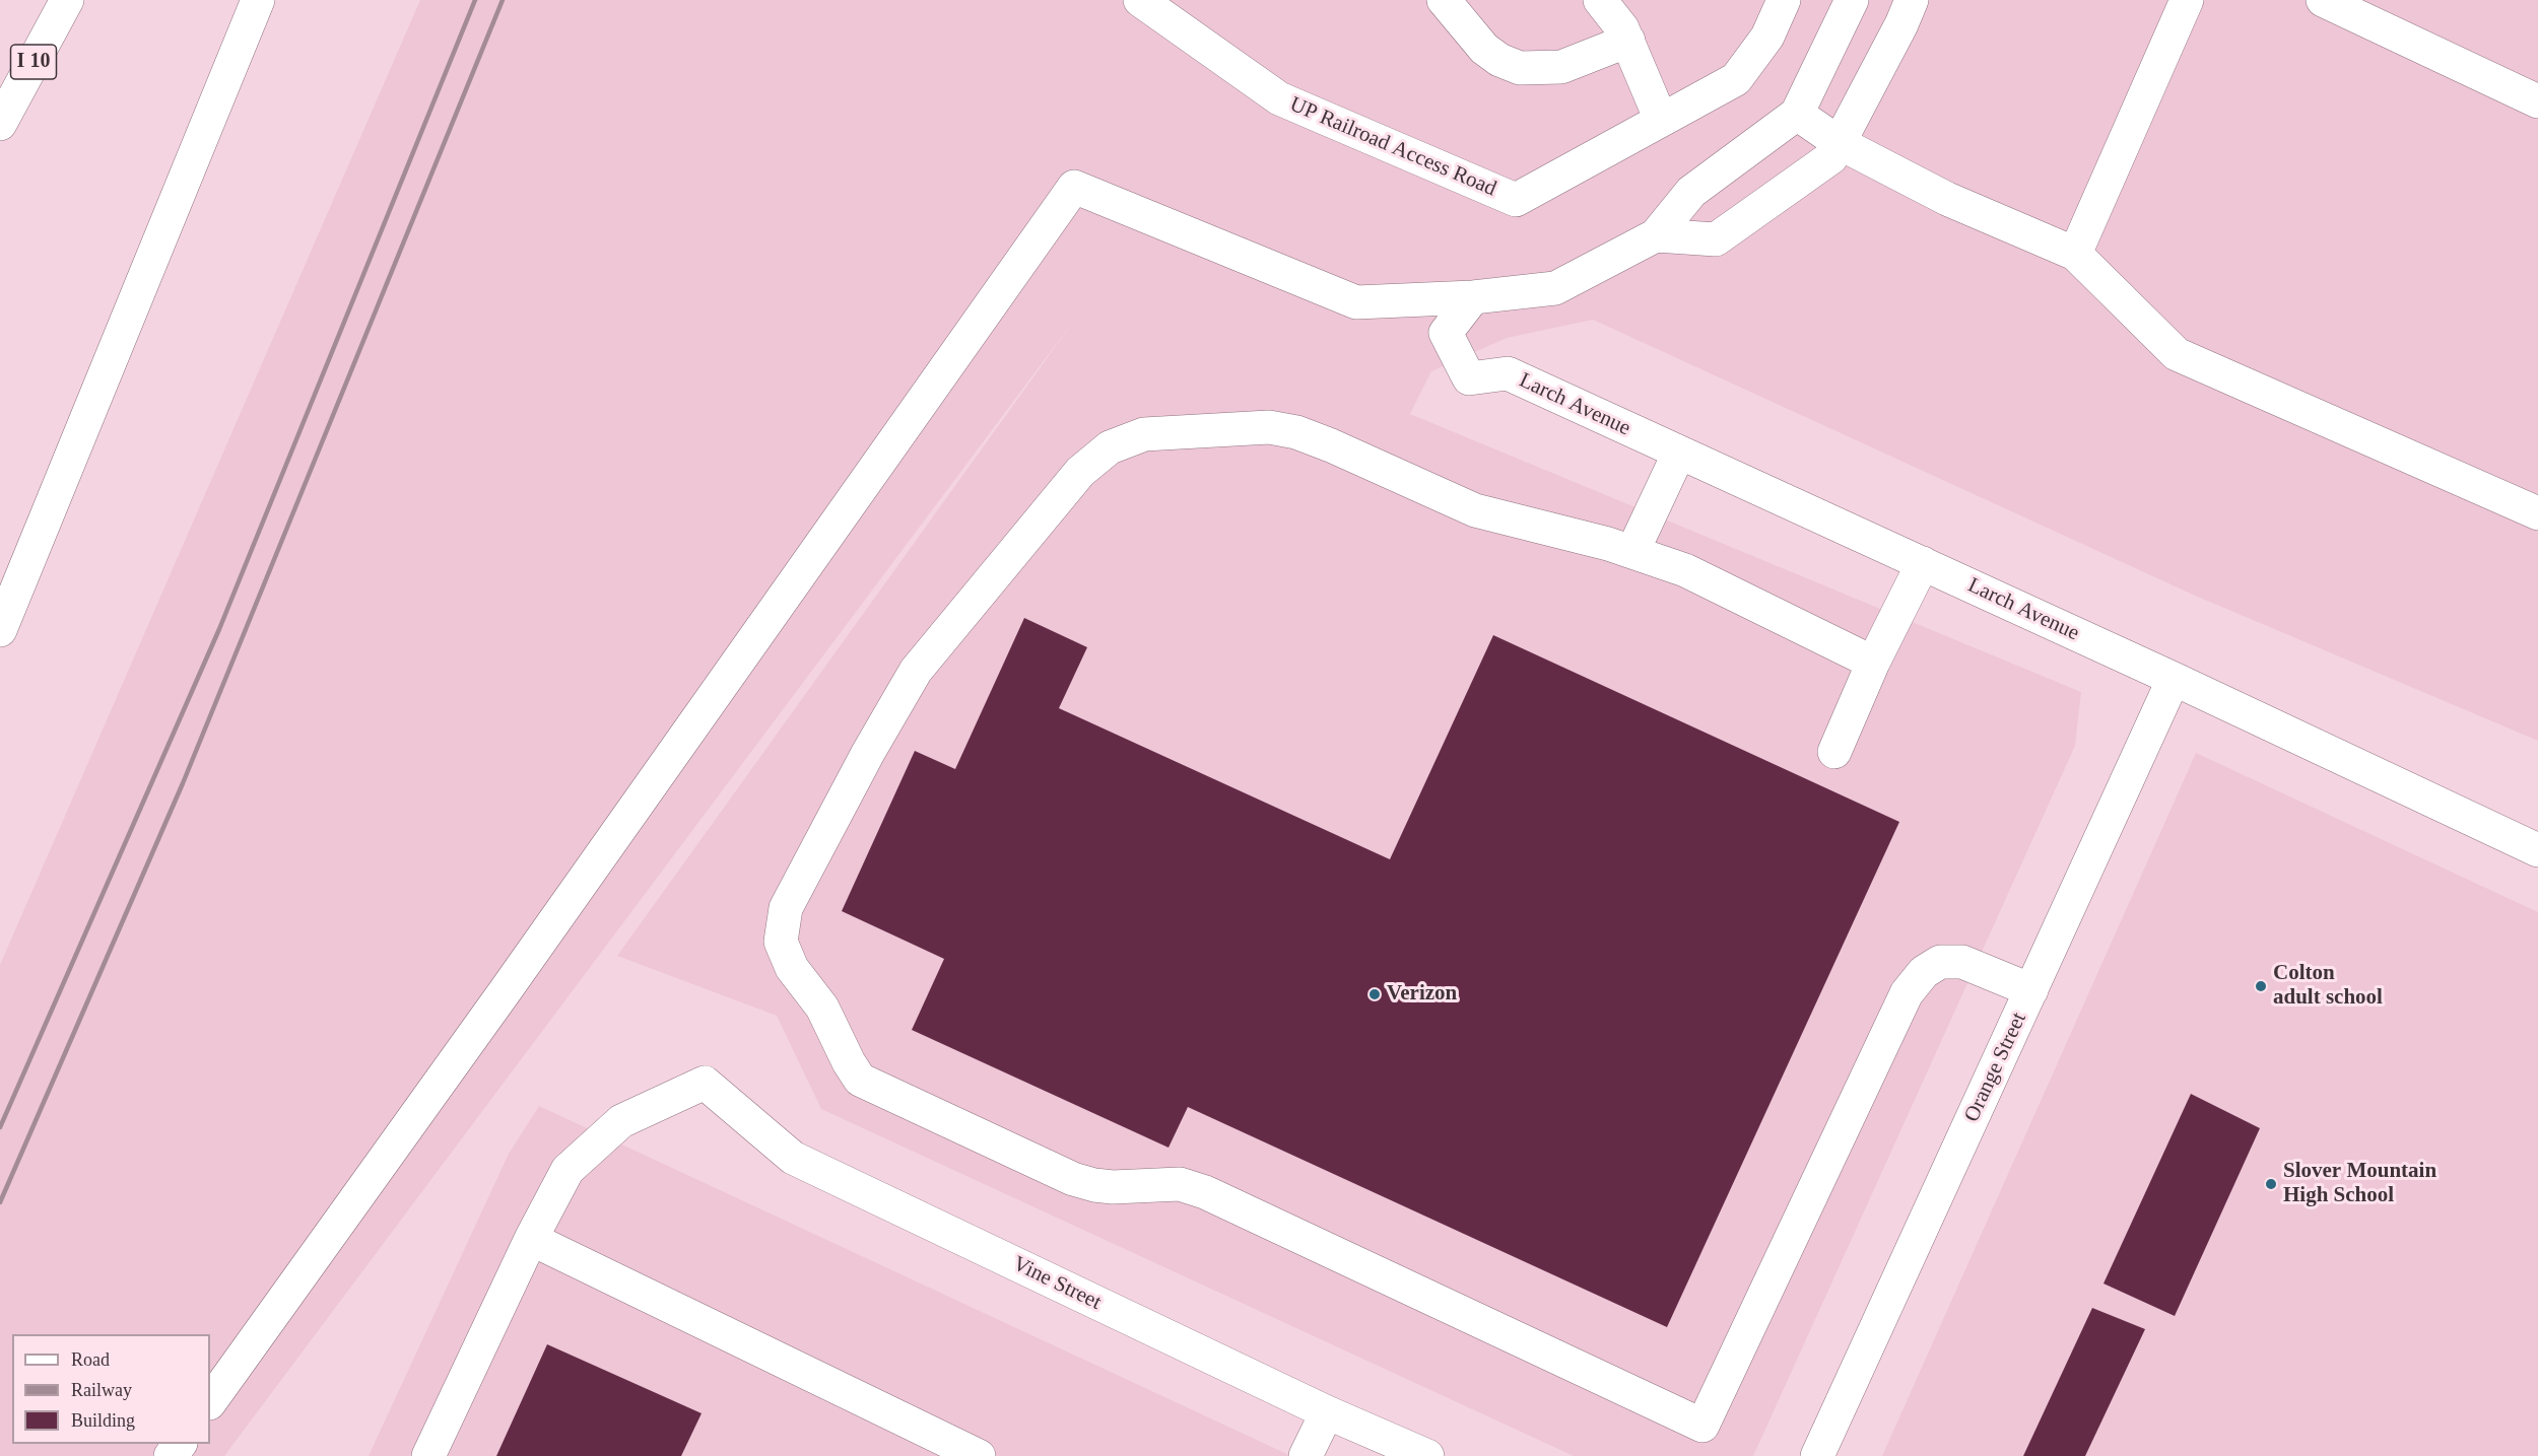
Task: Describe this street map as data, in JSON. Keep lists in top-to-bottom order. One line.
{"streets":{"main road":["I 10","UP Railroad Access Road","Larch Avenue","Orange Street","Vine Street"]},"crossings":[["Larch Avenue","Orange Street"]],"places":["Colton adult school","Verizon","Slover Mountain High School"],"legend":["Road","Railway","Building"]}
